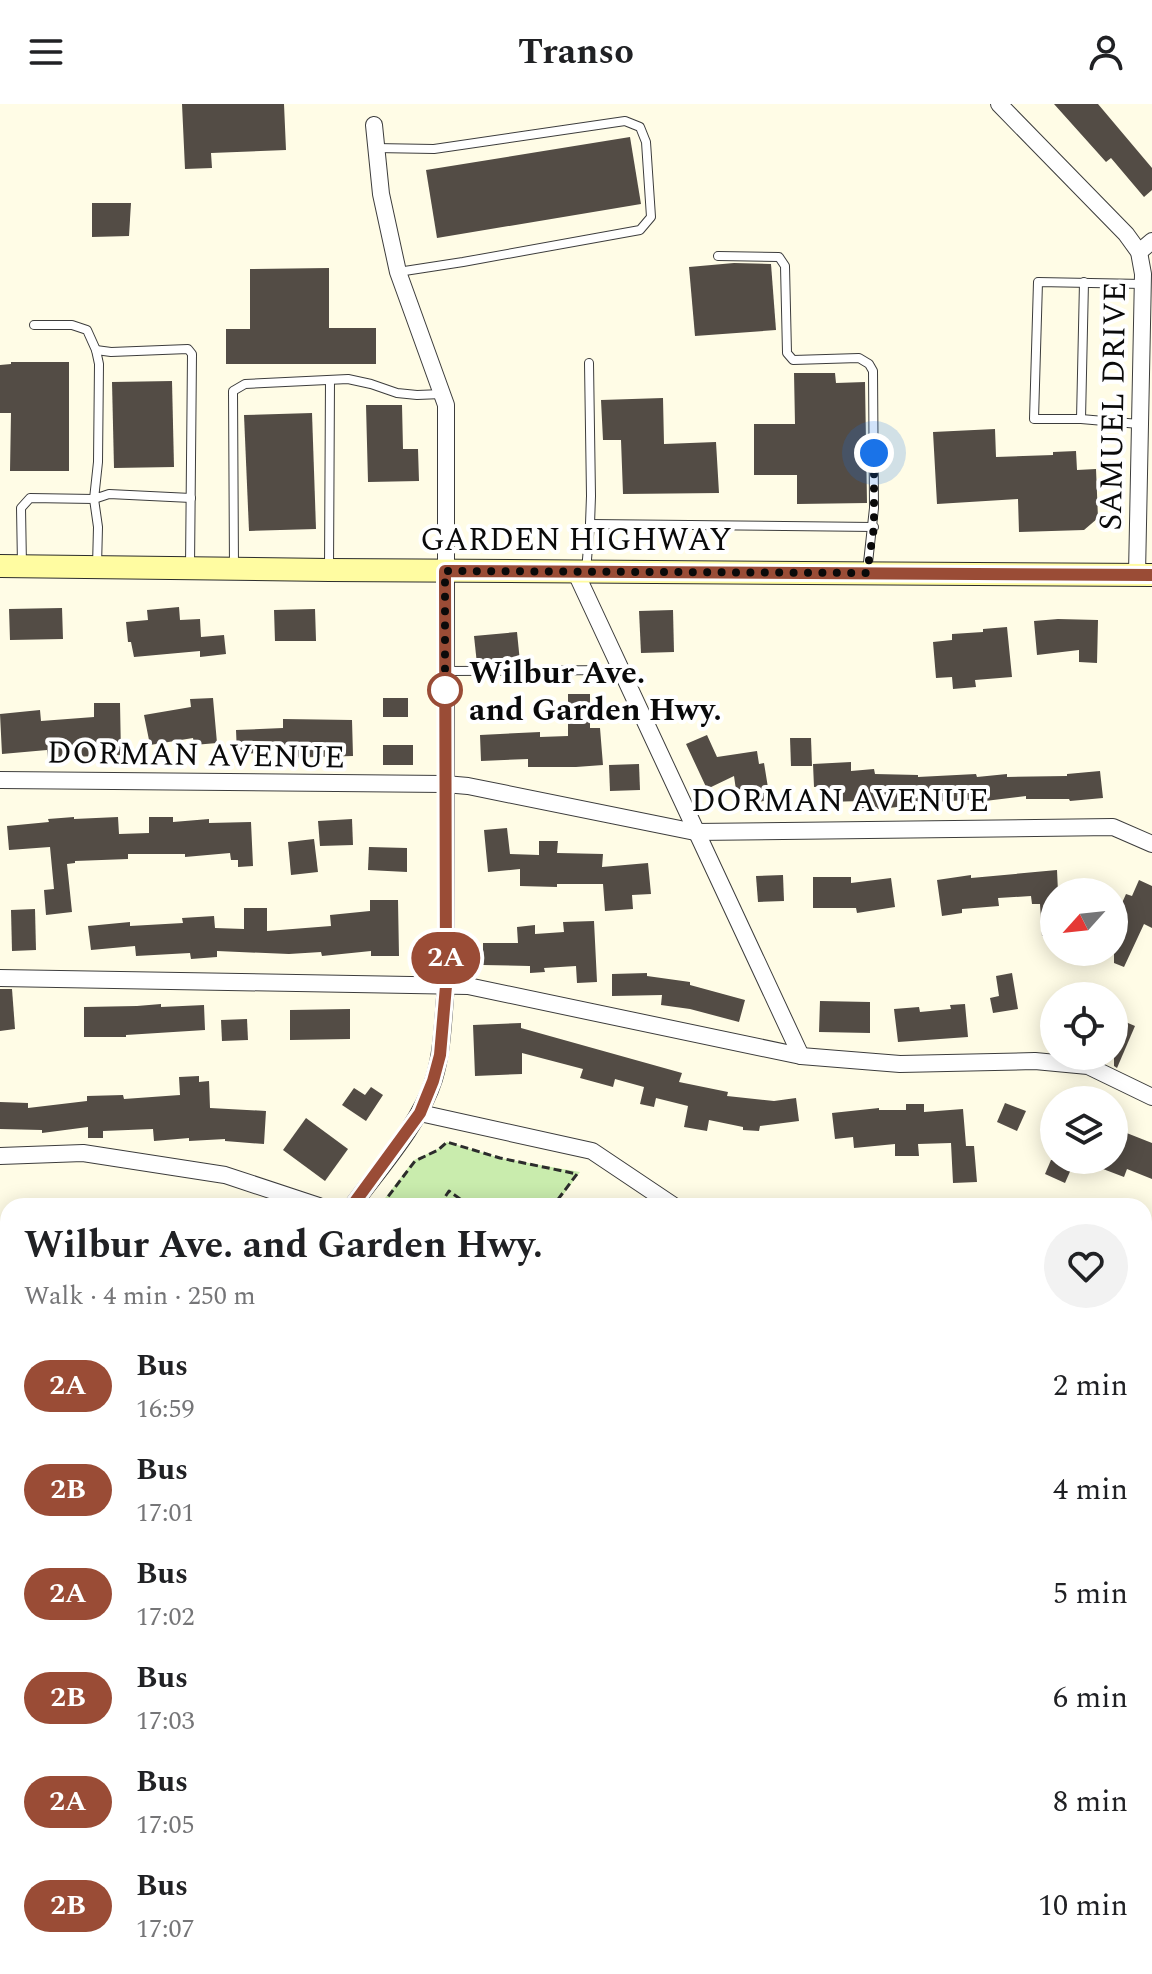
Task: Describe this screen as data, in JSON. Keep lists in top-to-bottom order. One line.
{"streets":{"main road":["GARDEN HIGHWAY"],"street":["SAMUEL DRIVE","DORMAN AVENUE"]},"crossings":[["SAMUEL DRIVE","GARDEN HIGHWAY"]],"places":["Wilbur Ave. and Garden Hwy."],"lines":["bus line 2A"],"north":"bottom left","page":{"header":"Transo","on_map":"2A","heading":["Wilbur Ave. and Garden Hwy.","Walk · 4 min · 250 m"],"list":[{"mark":"2A","name":"Bus","note":"16:59","value":"2 min"},{"mark":"2B","name":"Bus","note":"17:01","value":"4 min"},{"mark":"2A","name":"Bus","note":"17:02","value":"5 min"},{"mark":"2B","name":"Bus","note":"17:03","value":"6 min"},{"mark":"2A","name":"Bus","note":"17:05","value":"8 min"},{"mark":"2B","name":"Bus","note":"17:07","value":"10 min"}]}}
